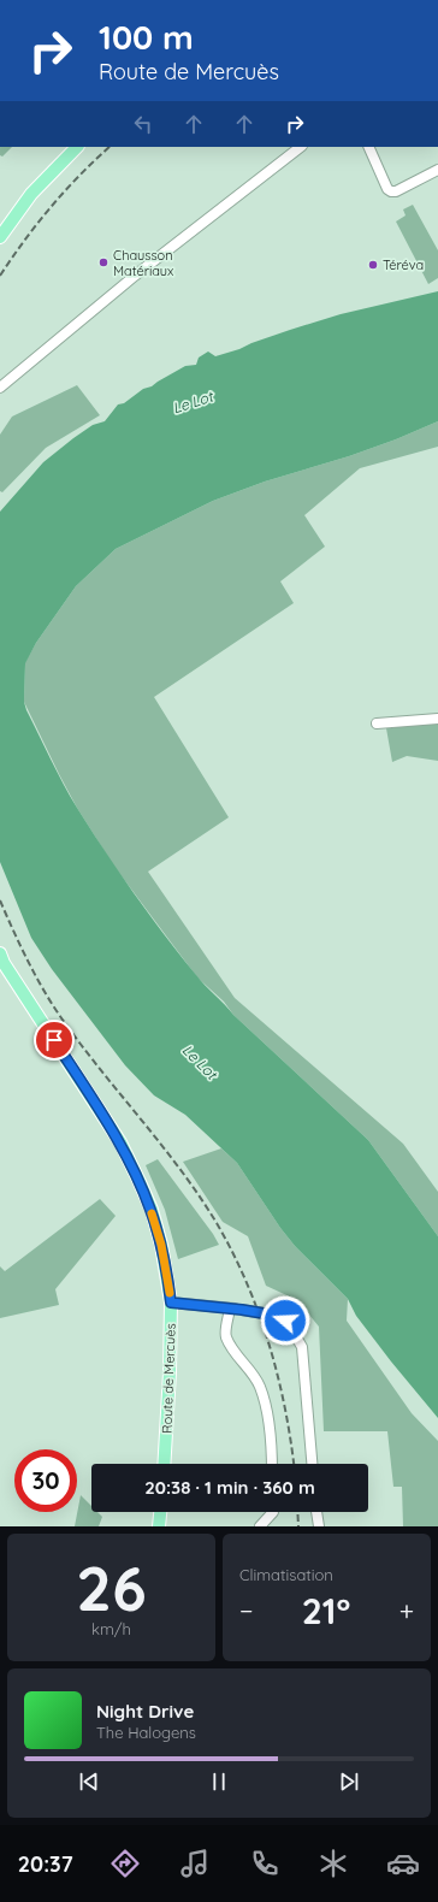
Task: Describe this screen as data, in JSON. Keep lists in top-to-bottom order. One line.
{"streets":{"main road":["Route de Mercuès"]},"water":["Le Lot"],"places":["Chausson Matériaux","Téréva"],"page":{"turn":["100 m","Route de Mercuès"],"limit":"30","trip":"20:38 · 1 min · 360 m","tile":[["26","km/h"],"Climatisation"],"heat":["−","21°","+"],"song":["Night Drive","The Halogens"],"tabs":"20:37"}}
